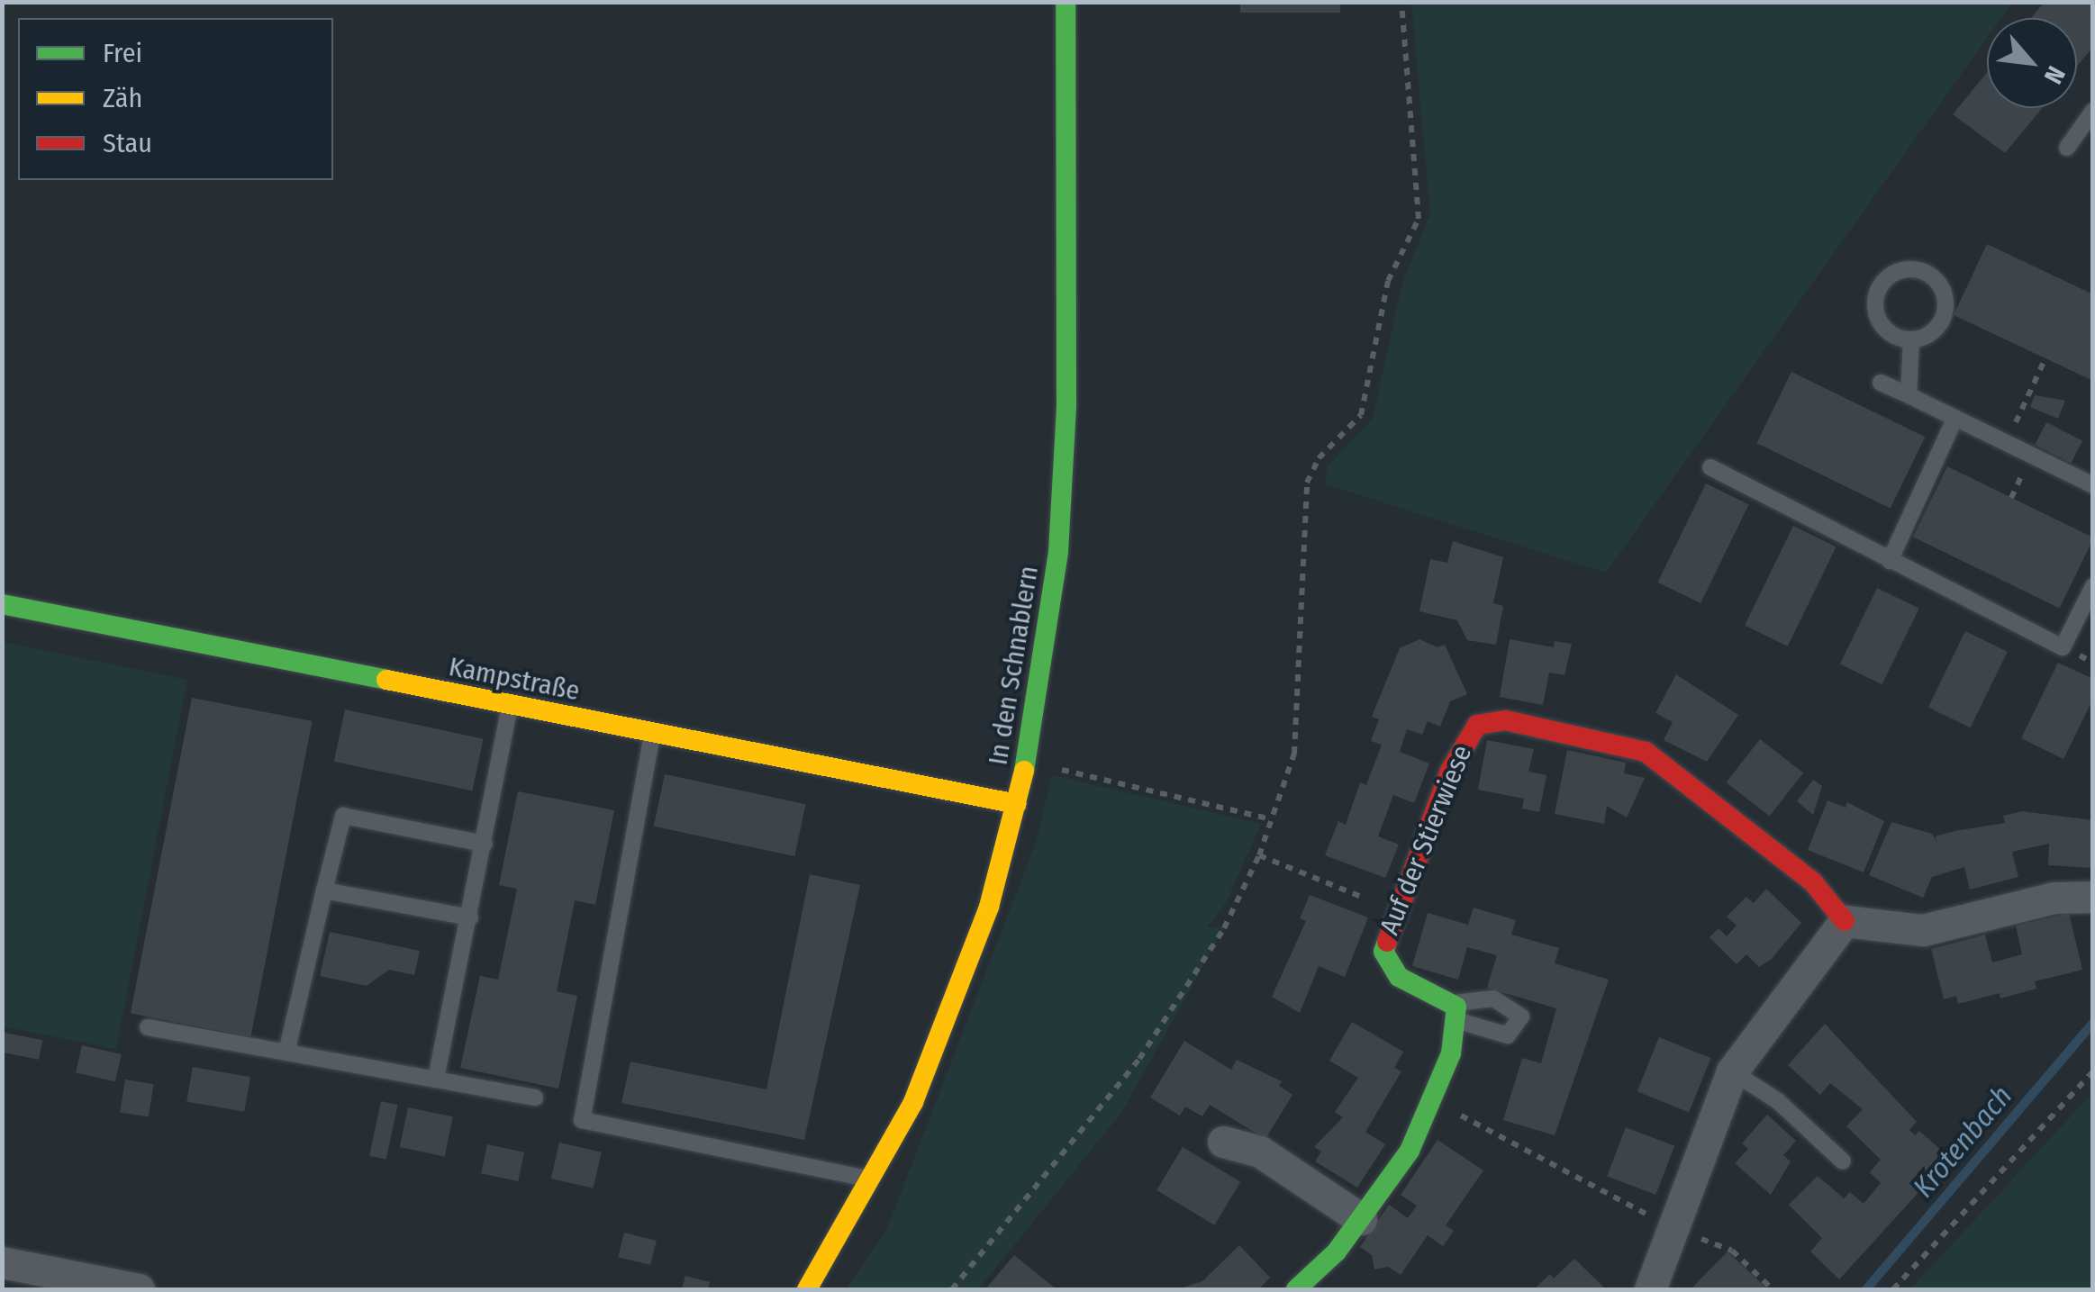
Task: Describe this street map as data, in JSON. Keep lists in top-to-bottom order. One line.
{"streets":{"street":["In den Schnablern","Kampstraße","Auf der Stierwiese"]},"crossings":[["In den Schnablern","Kampstraße"]],"water":["Krotenbach"],"legend":["Frei","Zäh","Stau"],"north":"bottom right"}
